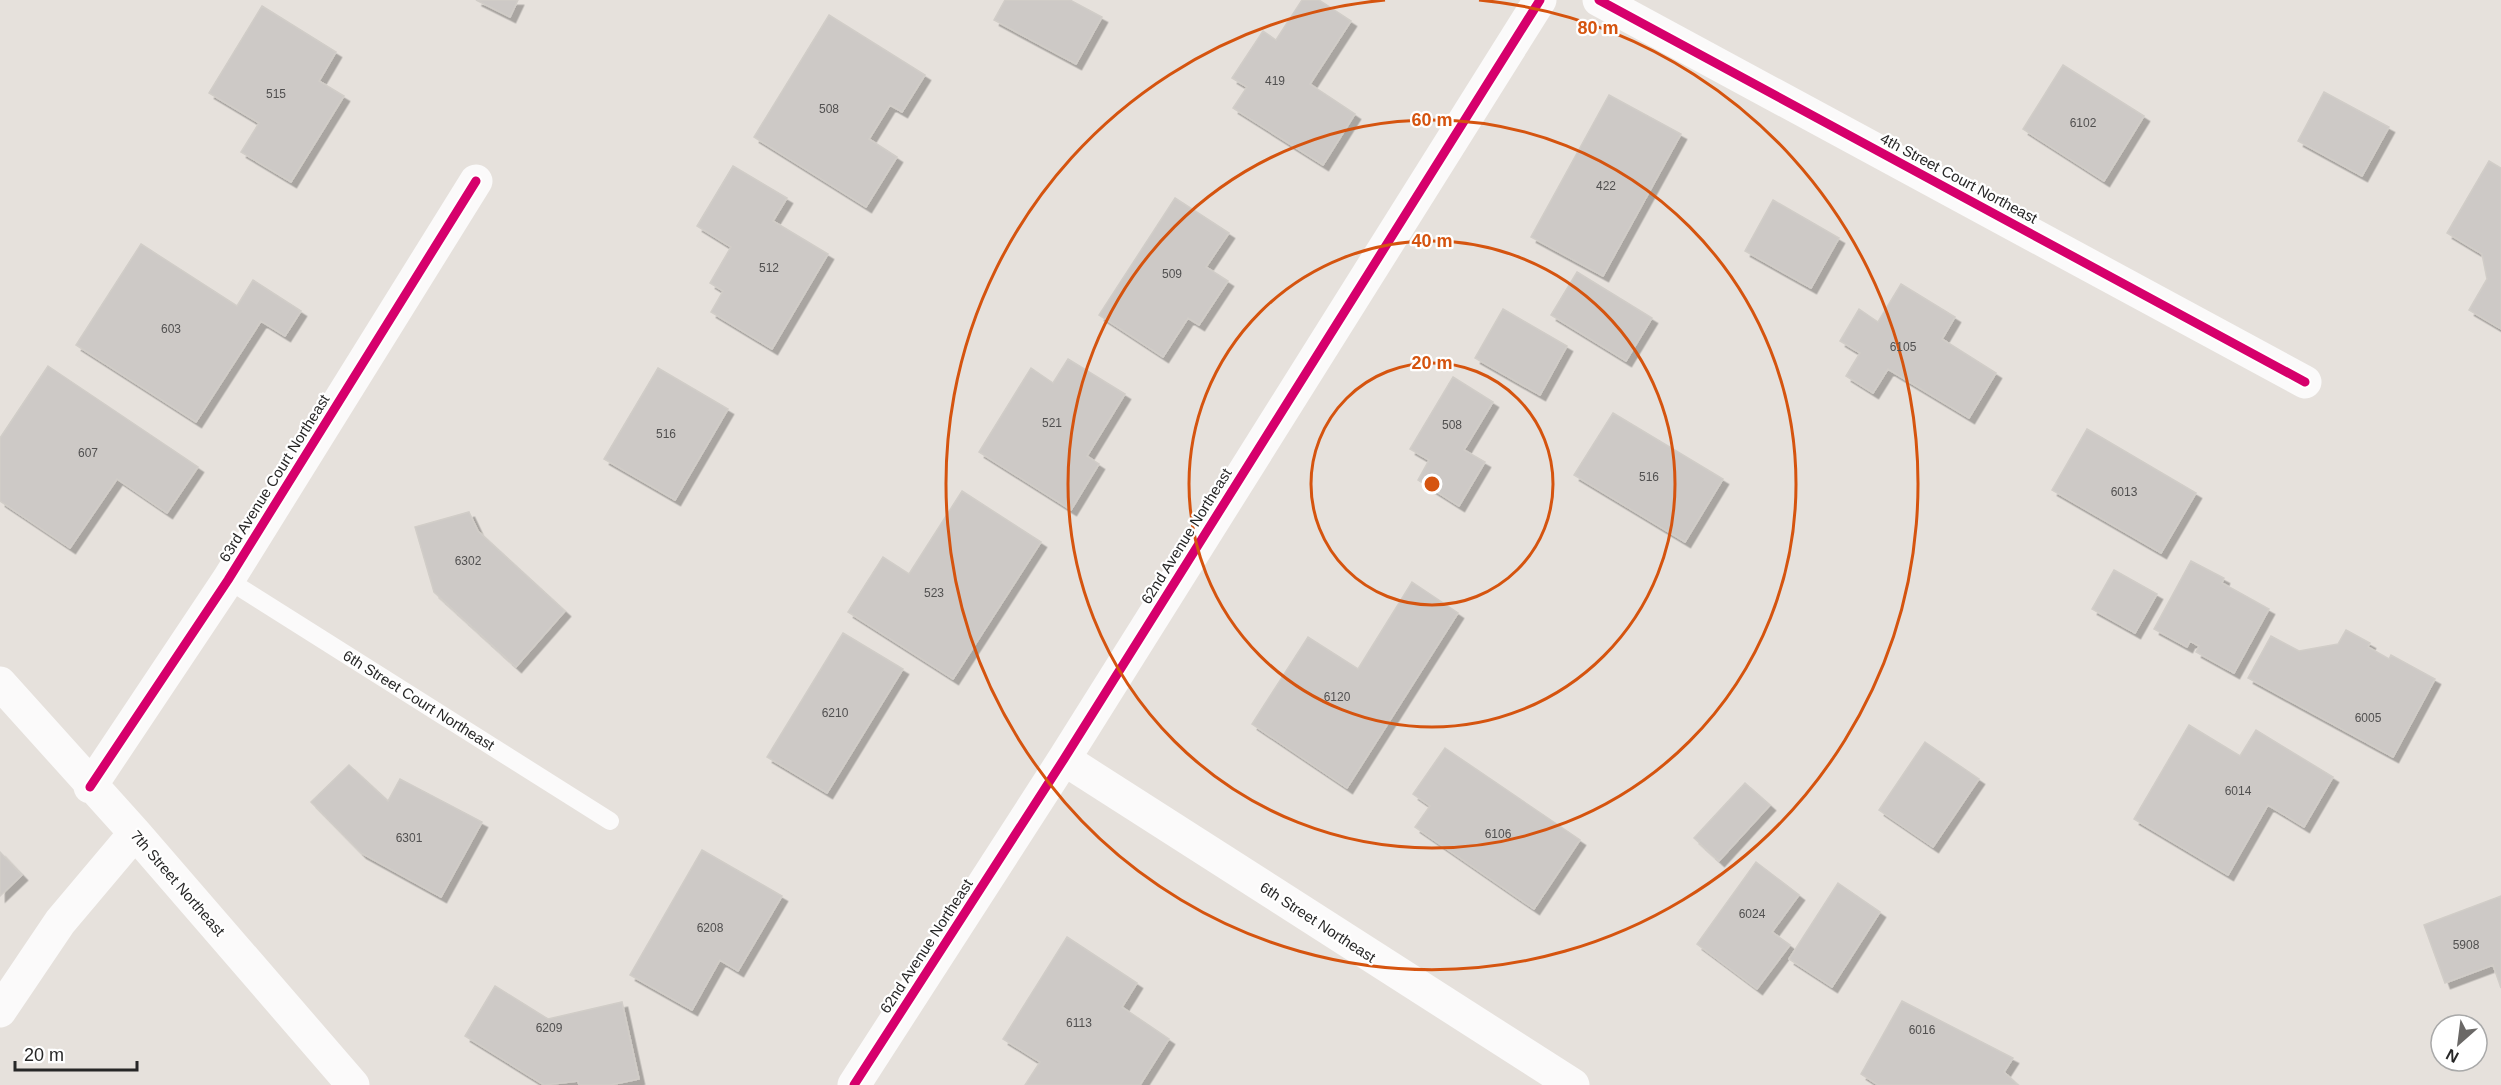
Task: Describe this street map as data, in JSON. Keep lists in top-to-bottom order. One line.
{"streets":{"street":["4th Street Court Northeast","63rd Avenue Court Northeast","62nd Avenue Northeast","7th Street Northeast","6th Street Northeast"],"lane":["6th Street Court Northeast"]},"crossings":[["63rd Avenue Court Northeast","6th Street Court Northeast"],["63rd Avenue Court Northeast","7th Street Northeast"],["62nd Avenue Northeast","6th Street Northeast"]],"house_numbers":["419","515","508","6102","422","512","509","603","6105","521","508","516","607","516","6013","6302","523","6120","6210","6005","6014","6106","6301","6024","6208","5908","6113","6209","6016"],"scale_bar":"20 m","north":"bottom left","rings":["80 m","60 m","40 m","20 m"]}
